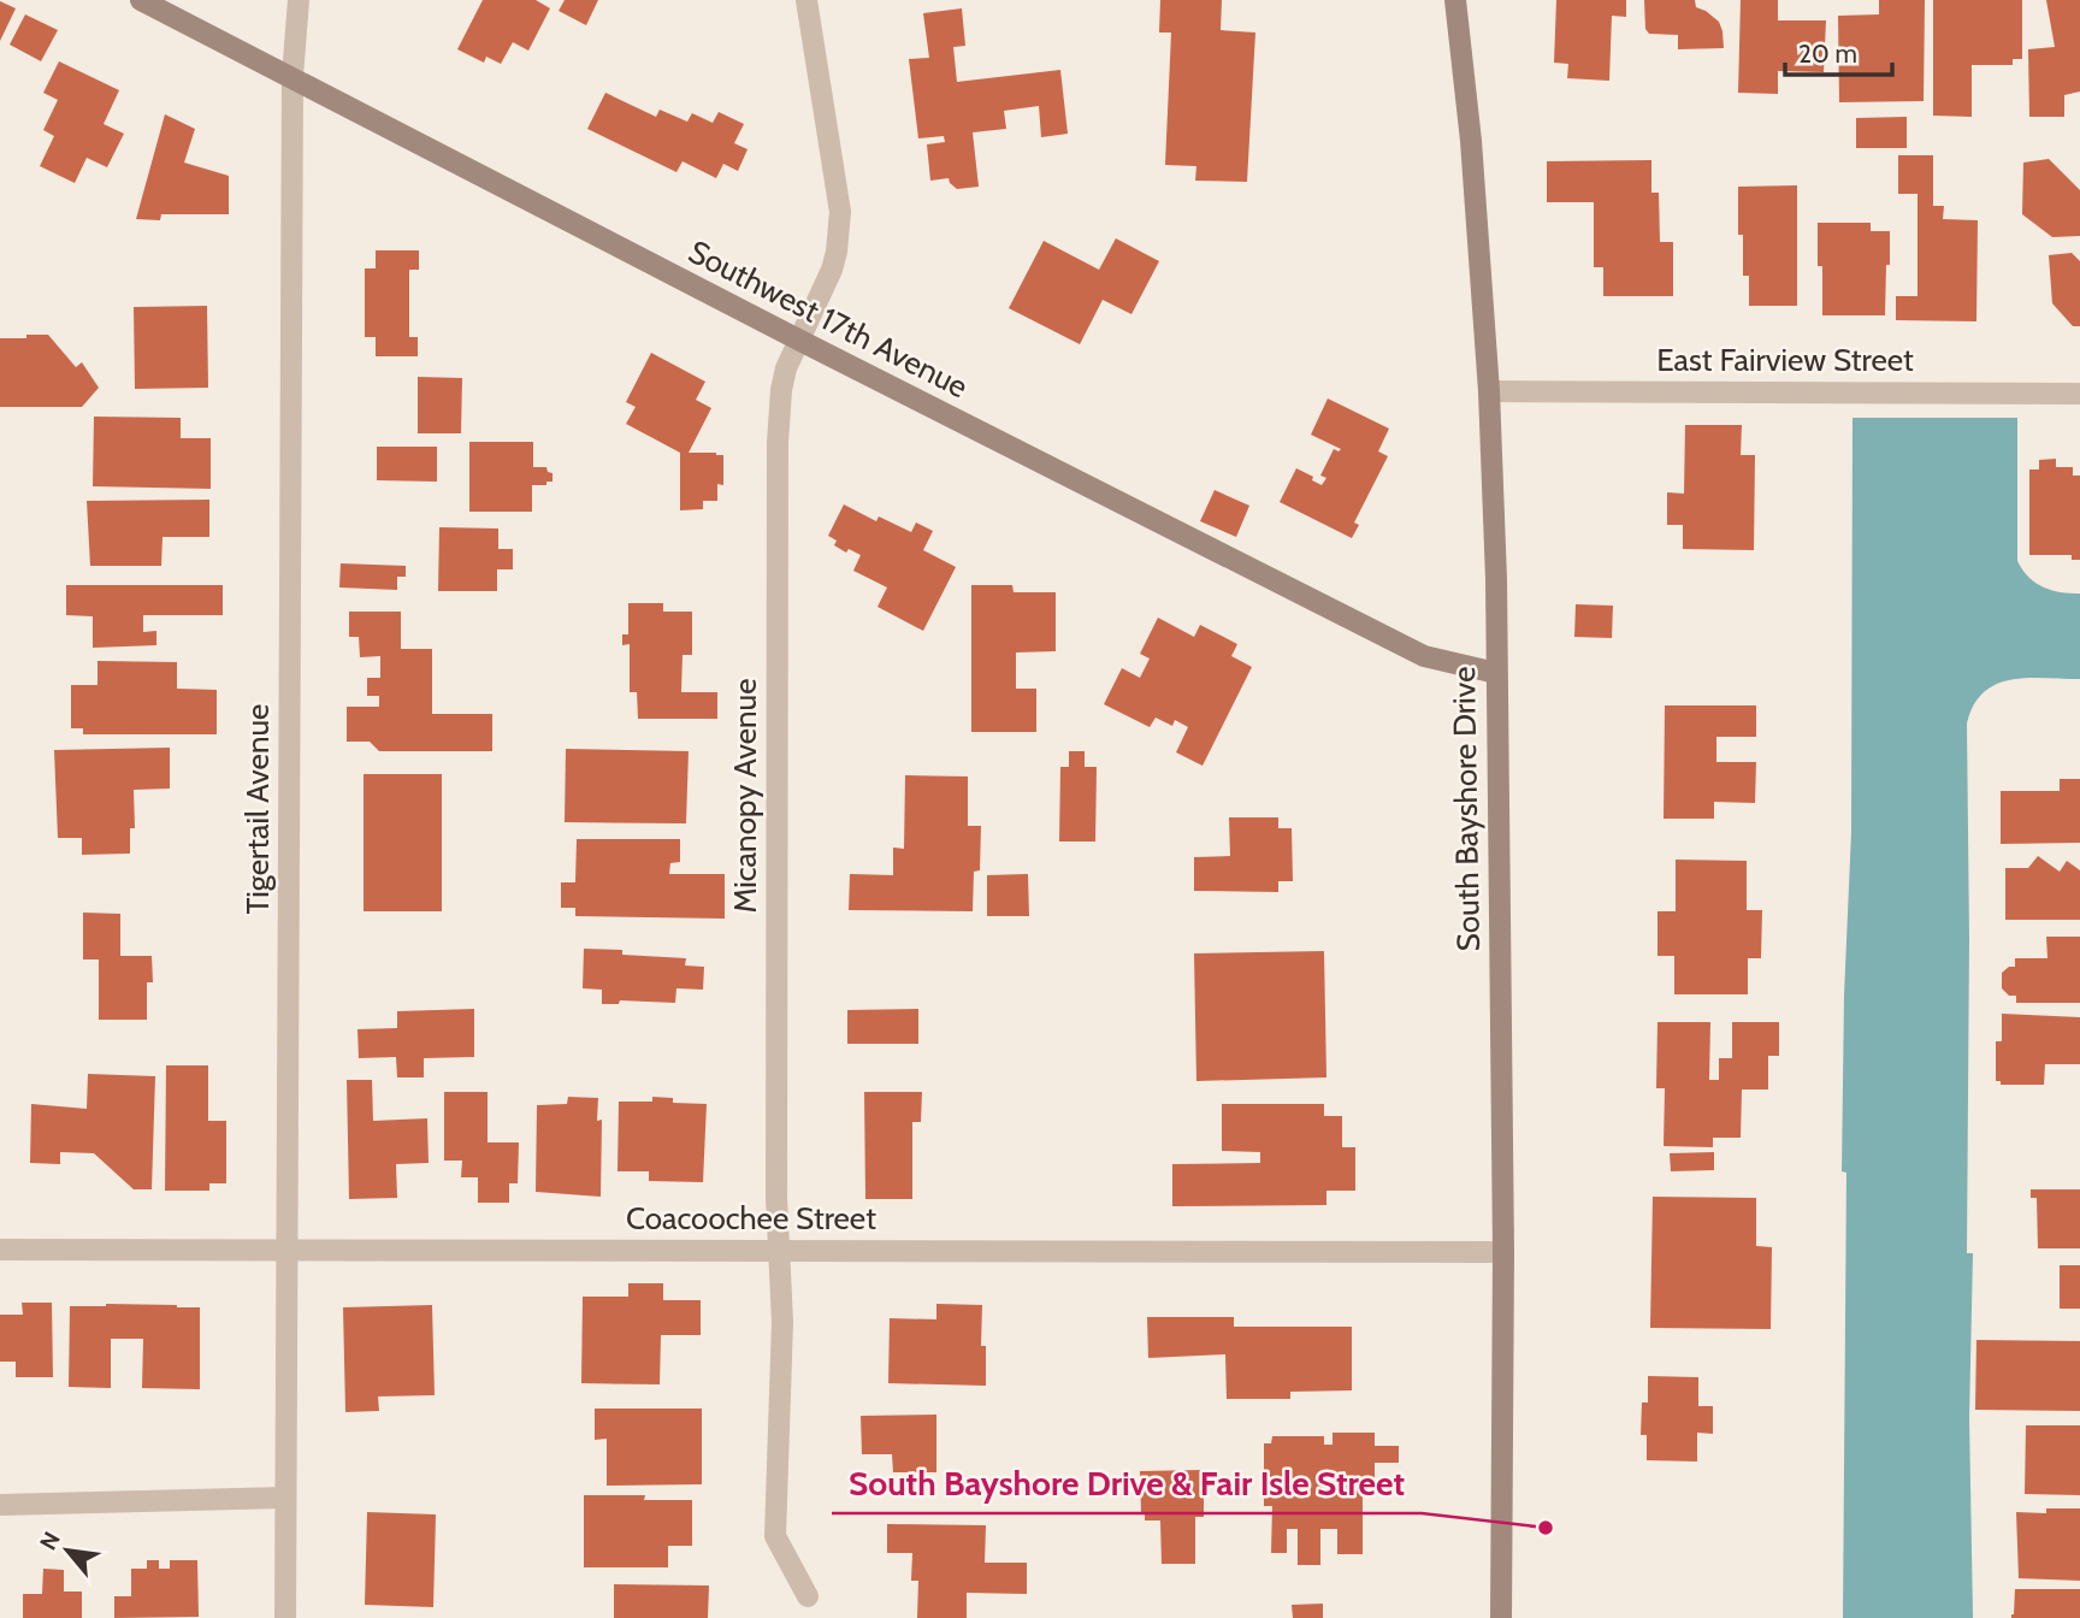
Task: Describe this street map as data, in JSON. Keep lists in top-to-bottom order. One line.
{"streets":{"main road":["Southwest 17th Avenue","South Bayshore Drive"],"street":["East Fairview Street","Micanopy Avenue","Tigertail Avenue","Coacoochee Street"]},"crossings":[["Southwest 17th Avenue","Micanopy Avenue"],["Southwest 17th Avenue","Tigertail Avenue"],["Southwest 17th Avenue","South Bayshore Drive"],["East Fairview Street","South Bayshore Drive"],["Micanopy Avenue","Coacoochee Street"],["Tigertail Avenue","Coacoochee Street"],["South Bayshore Drive","Coacoochee Street"]],"places":["South Bayshore Drive & Fair Isle Street"],"scale_bar":"20 m","north":"top left"}
